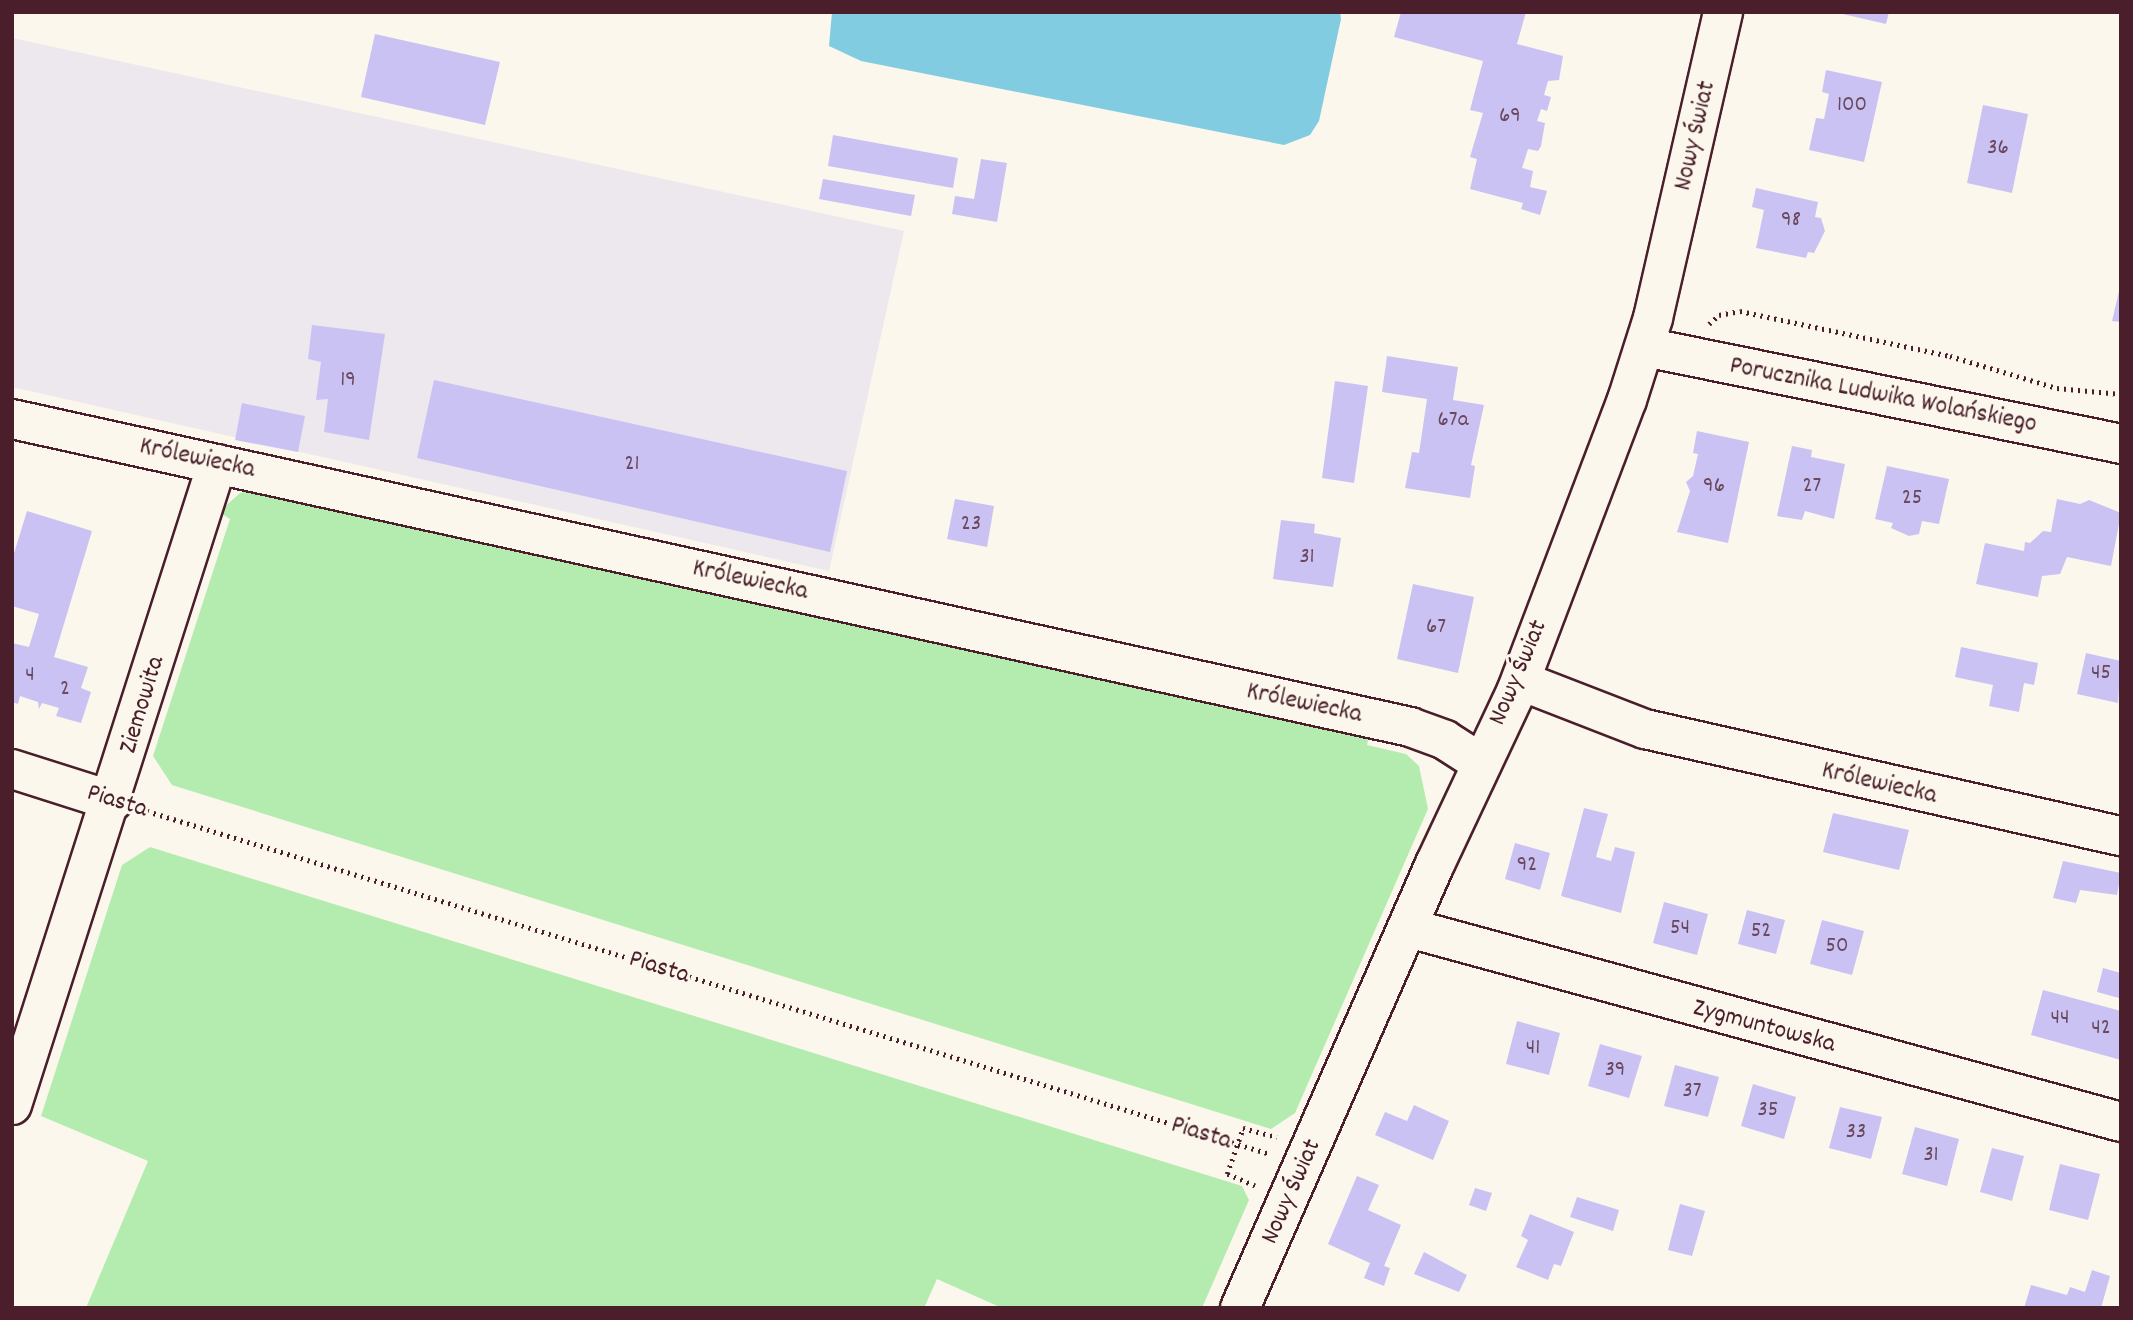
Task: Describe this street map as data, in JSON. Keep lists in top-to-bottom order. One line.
{"streets":{"street":["Nowy Świat","Porucznika Ludwika Wolańskiego","Królewiecka","Ziemowita","Piasta","Zygmuntowska"]},"crossings":[["Nowy Świat","Porucznika Ludwika Wolańskiego"],["Nowy Świat","Królewiecka"],["Nowy Świat","Piasta"],["Nowy Świat","Zygmuntowska"],["Królewiecka","Ziemowita"],["Ziemowita","Piasta"]],"house_numbers":["100","69","36","98","19","67a","21","96","27","25","23","31","67","45","4","2","92","54","52","50","44","42","41","39","37","35","33","31"]}
